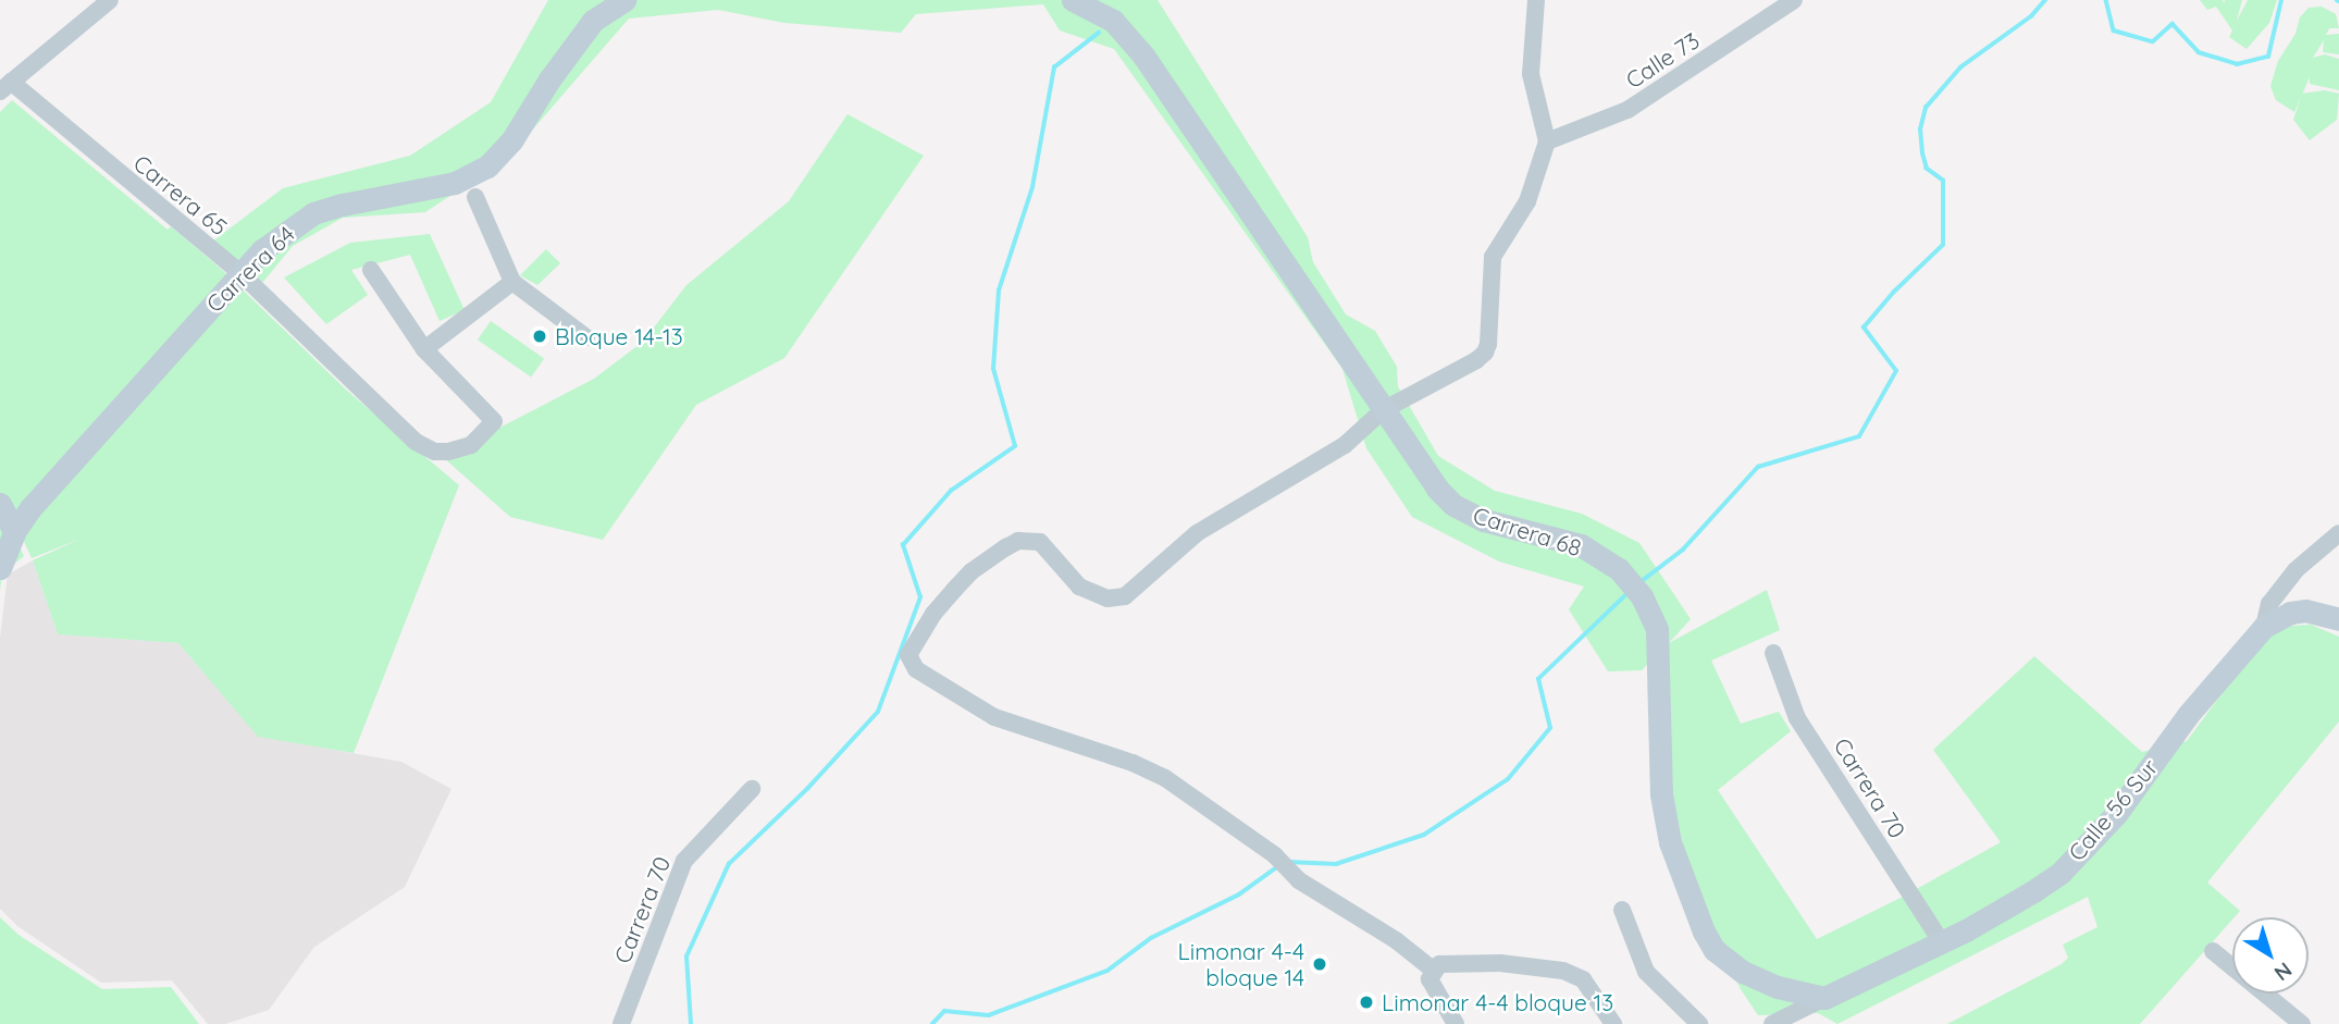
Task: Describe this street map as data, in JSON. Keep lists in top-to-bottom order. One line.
{"streets":{"street":["Calle 73","Carrera 65","Carrera 64","Carrera 68","Carrera 70","Calle 56 Sur"]},"crossings":[["Carrera 65","Carrera 64"],["Carrera 68","Calle 56 Sur"],["Carrera 70","Calle 56 Sur"]],"places":["Bloque 14-13","Limonar 4-4 bloque 14","Limonar 4-4 bloque 13"],"north":"bottom right"}
